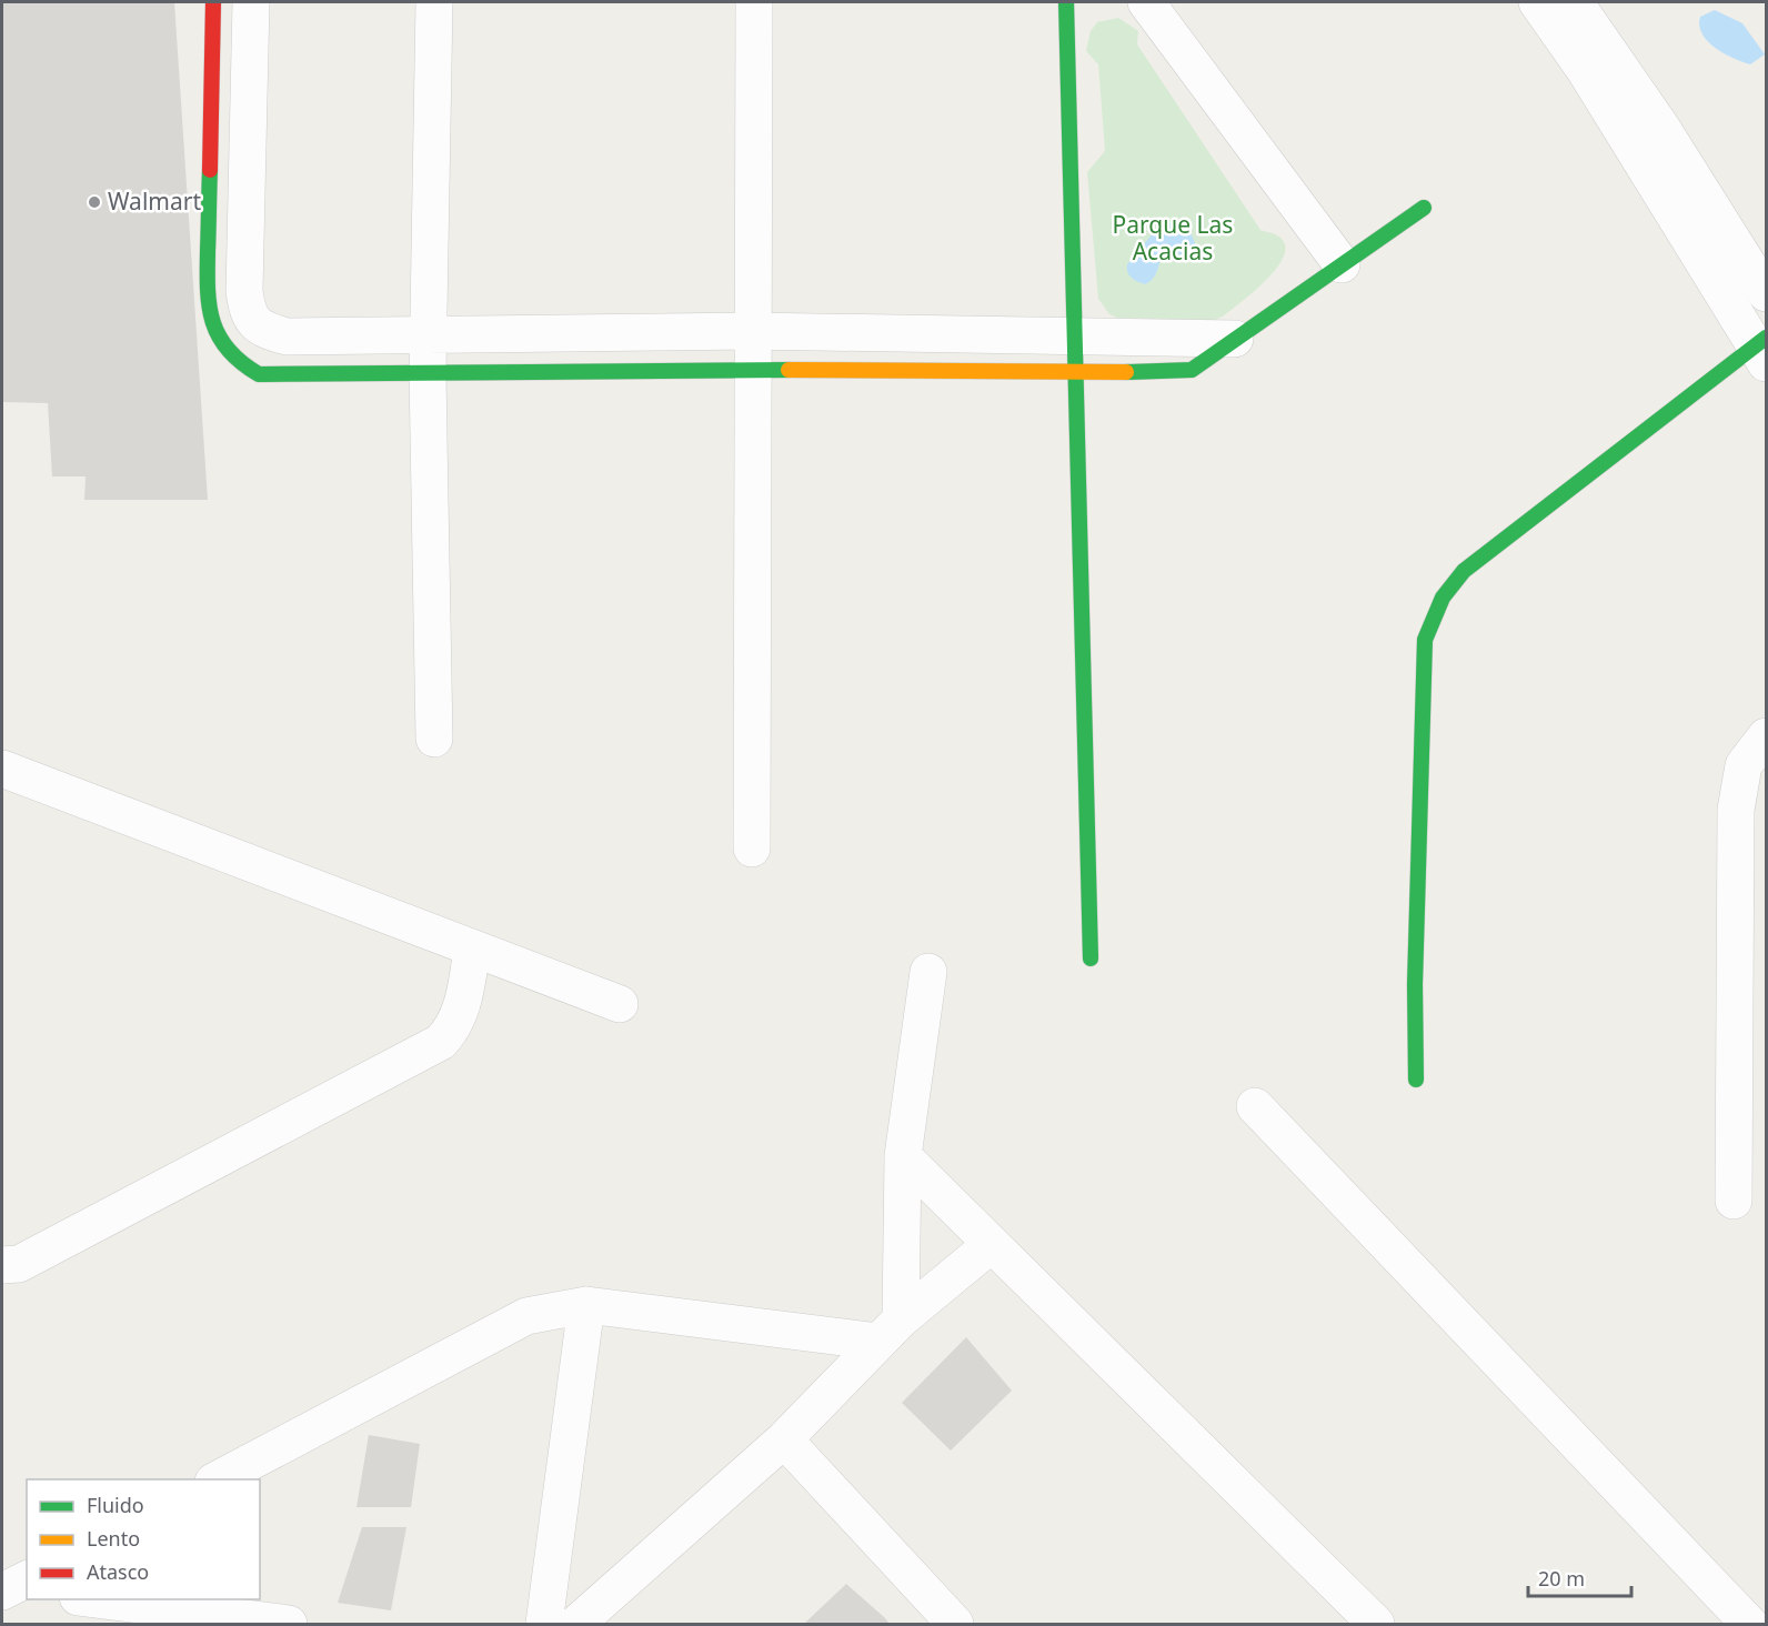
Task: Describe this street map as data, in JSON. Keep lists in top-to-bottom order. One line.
{"parks":["Parque Las Acacias"],"places":["Walmart"],"legend":["Fluido","Lento","Atasco"],"scale_bar":"20 m"}
